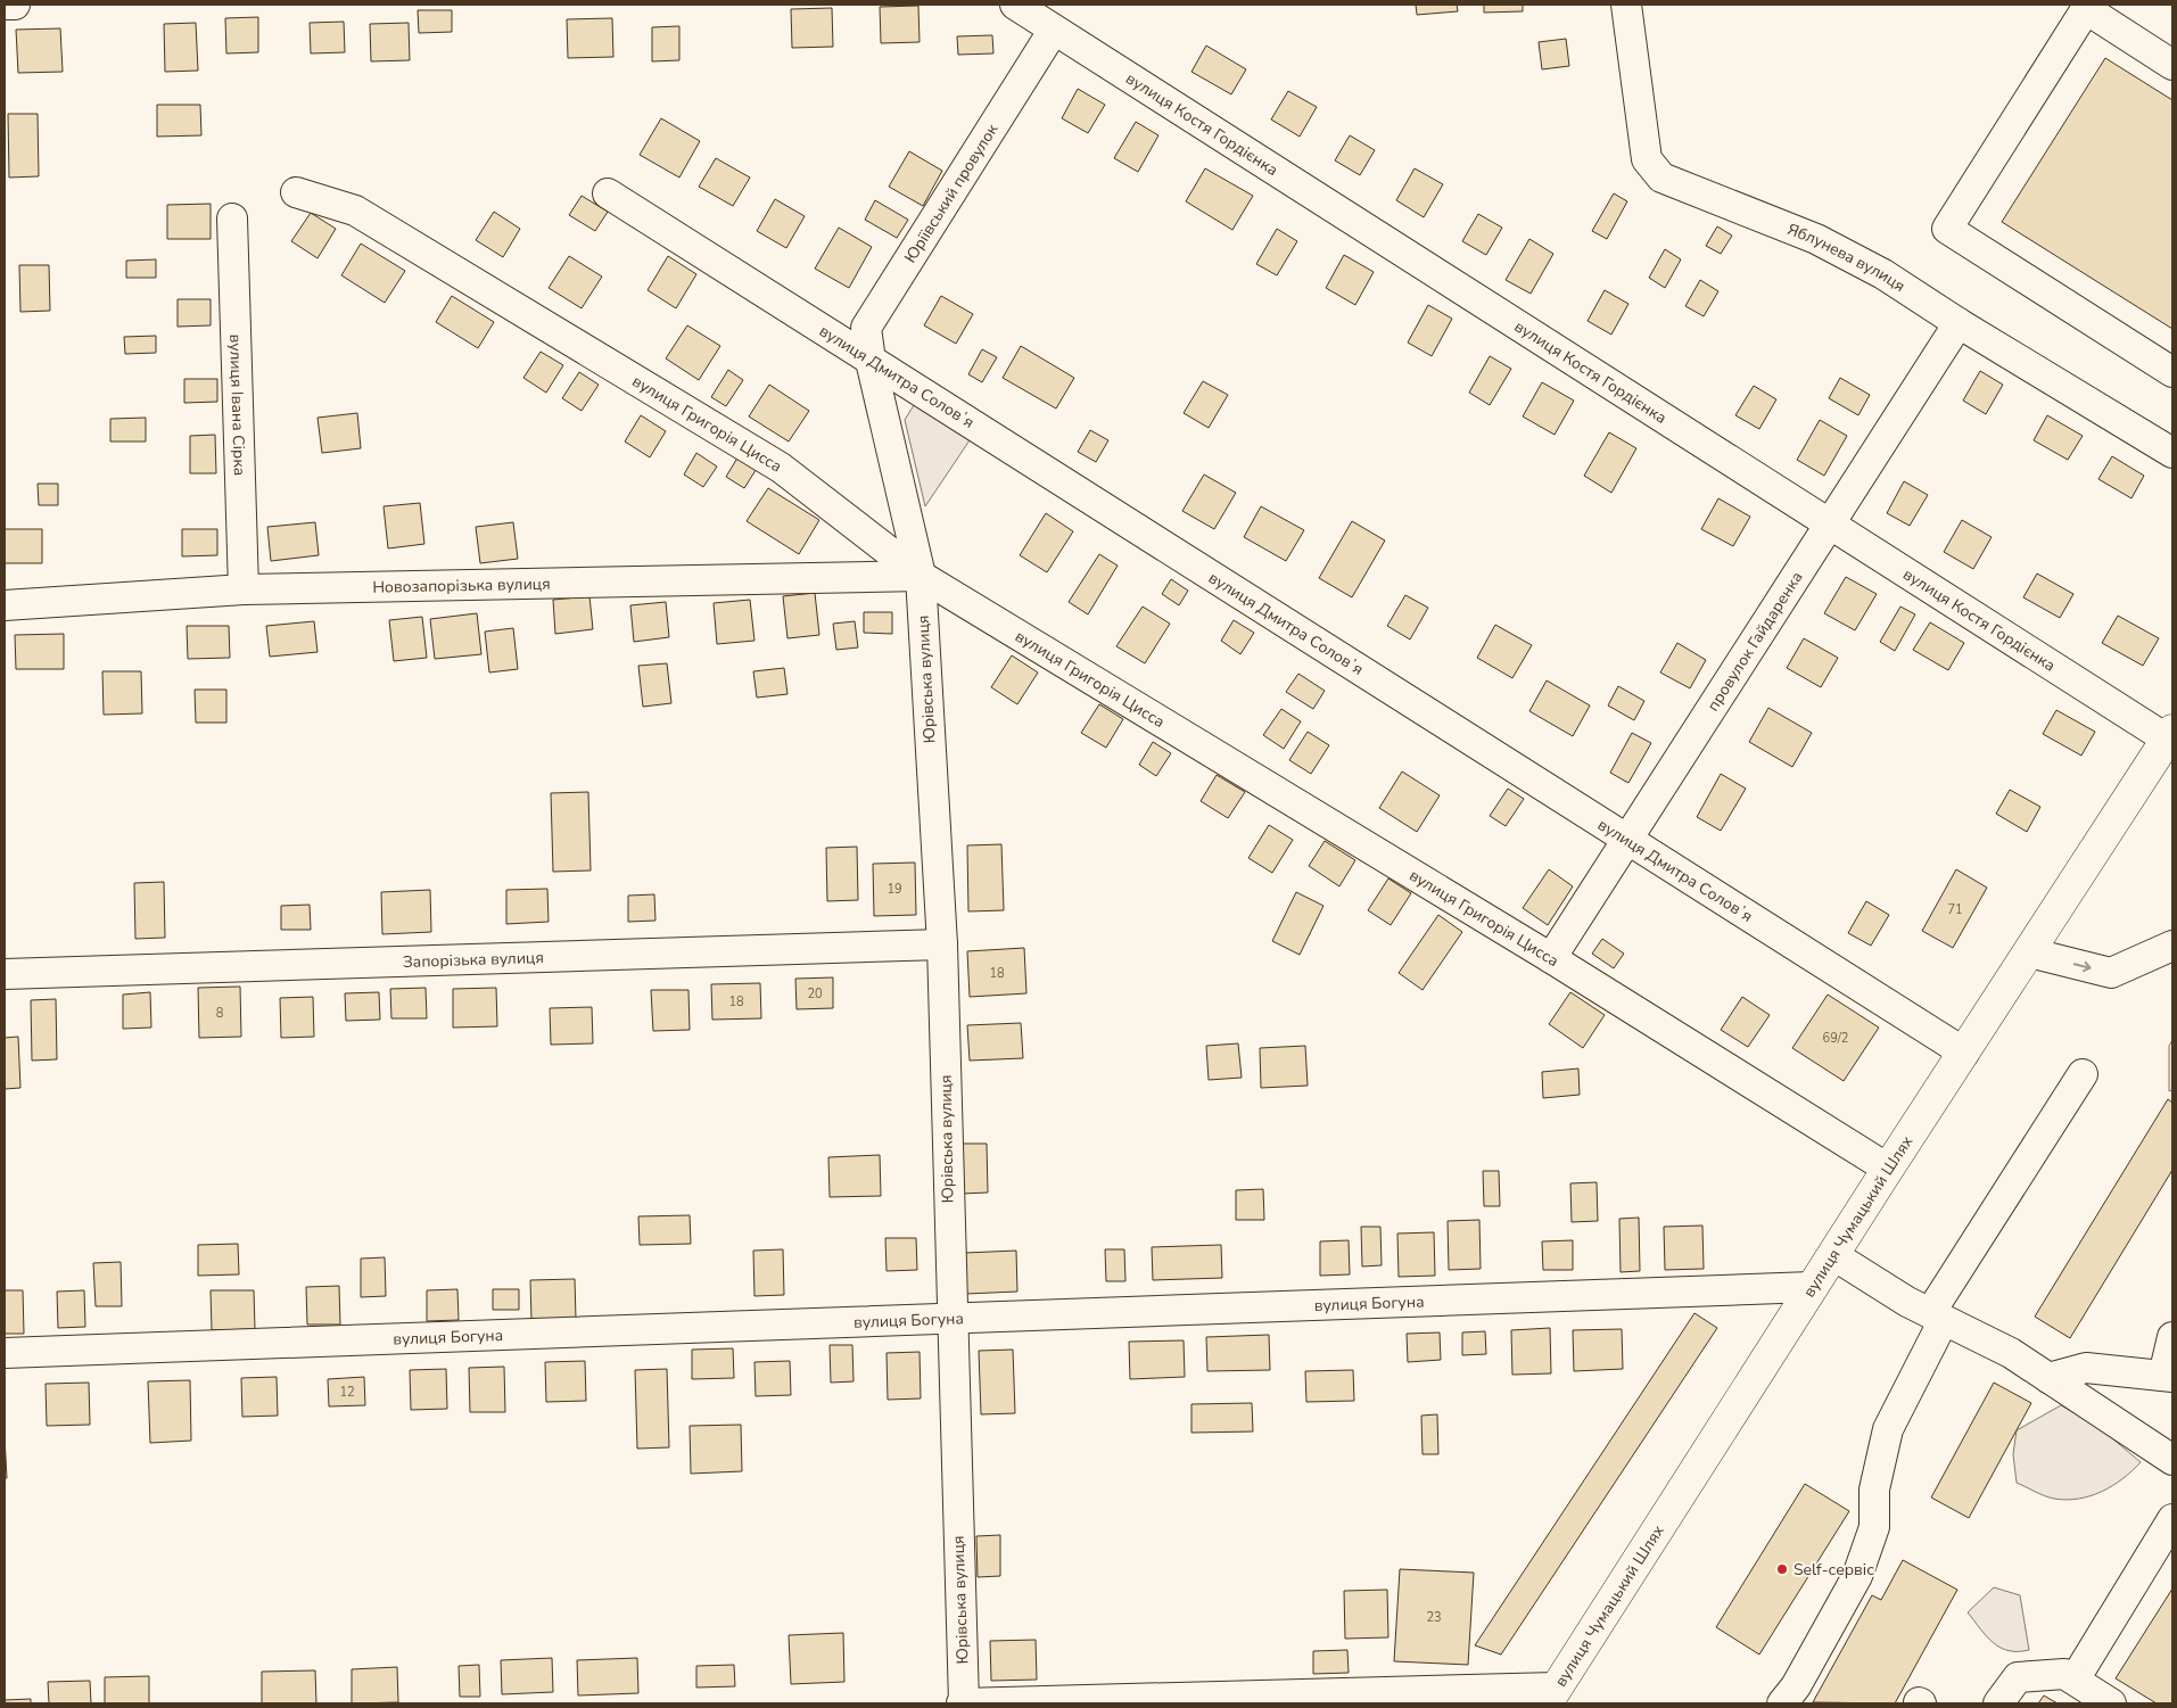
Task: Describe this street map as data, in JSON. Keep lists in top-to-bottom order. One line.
{"streets":{"main road":["вулиця Чумацький Шлях"],"street":["вулиця Костя Гордієнка","Юріївський провулок","Яблунева вулиця","вулиця Дмитра Соловʼя","вулиця Івана Сірка","вулиця Григорія Цисса","Новозапорізька вулиця","провулок Гайдаренка","Юрівська вулиця","Запорізька вулиця","вулиця Богуна"]},"crossings":[["вулиця Костя Гордієнка","Юріївський провулок"],["вулиця Костя Гордієнка","провулок Гайдаренка"],["вулиця Костя Гордієнка","вулиця Чумацький Шлях"],["Юріївський провулок","вулиця Дмитра Соловʼя"],["Юріївський провулок","вулиця Григорія Цисса"],["Юріївський провулок","Новозапорізька вулиця"],["Юріївський провулок","Юрівська вулиця"],["Яблунева вулиця","провулок Гайдаренка"],["вулиця Дмитра Соловʼя","провулок Гайдаренка"],["вулиця Дмитра Соловʼя","вулиця Чумацький Шлях"],["вулиця Івана Сірка","Новозапорізька вулиця"],["вулиця Григорія Цисса","Новозапорізька вулиця"],["вулиця Григорія Цисса","провулок Гайдаренка"],["вулиця Григорія Цисса","Юрівська вулиця"],["вулиця Григорія Цисса","вулиця Чумацький Шлях"],["Новозапорізька вулиця","Юрівська вулиця"],["Юрівська вулиця","Запорізька вулиця"],["Юрівська вулиця","вулиця Богуна"],["вулиця Чумацький Шлях","вулиця Богуна"]],"places":["Self-сервіс"],"house_numbers":["19","71","18","20","18","8","69/2","12","23"]}
